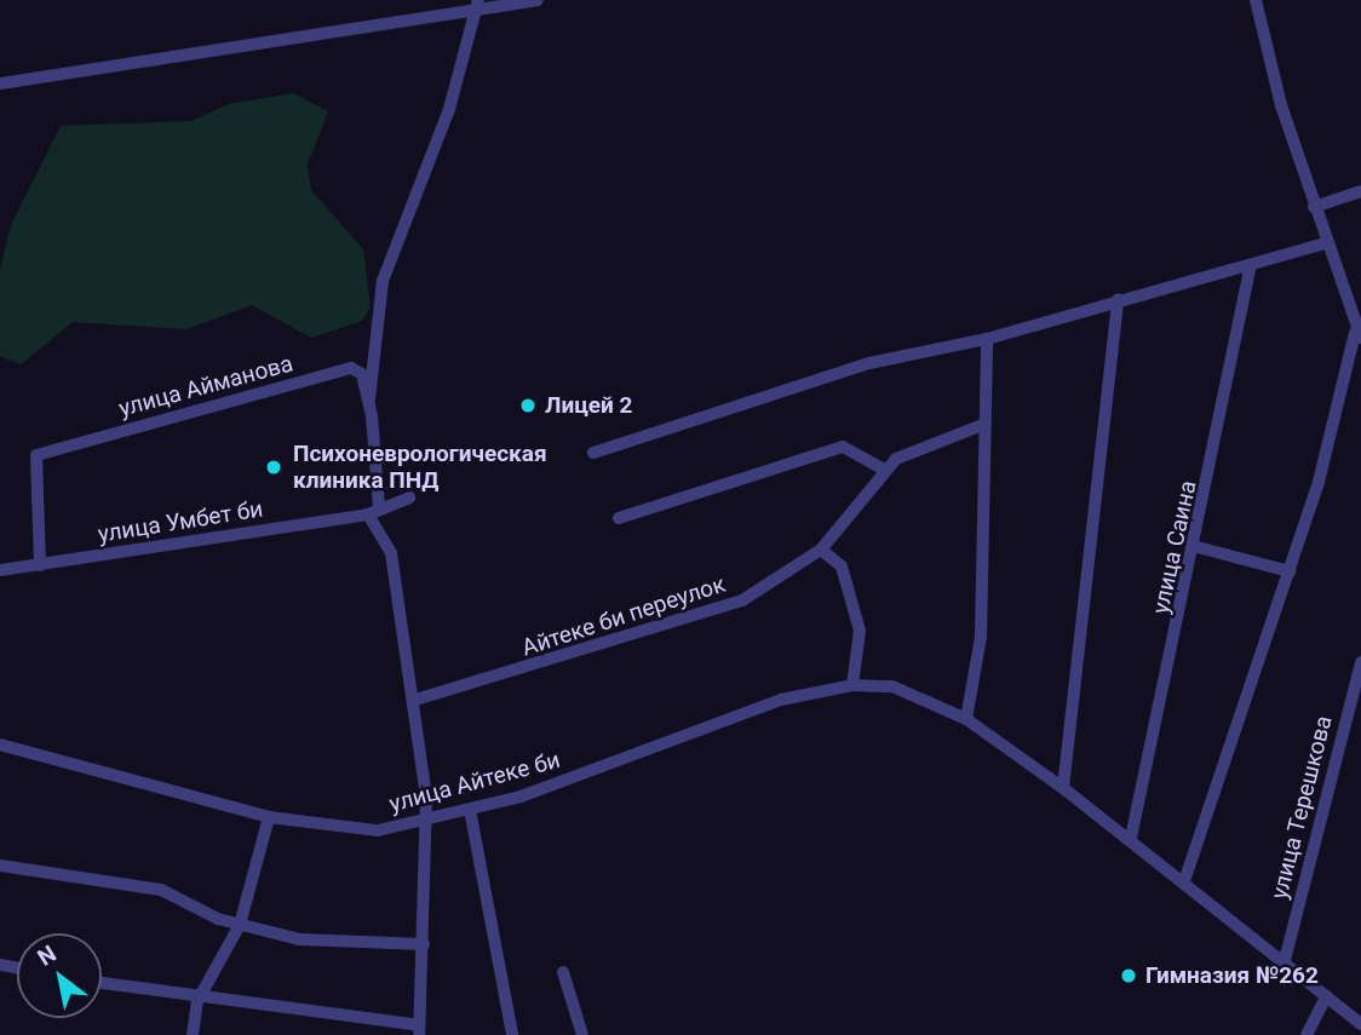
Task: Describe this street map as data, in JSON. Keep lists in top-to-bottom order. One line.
{"streets":{"street":["улица Айманова","улица Умбет би","улица Саина","Айтеке би переулок","улица Айтеке би","улица Терешкова"]},"crossings":[["улица Айманова","улица Умбет би"],["улица Саина","улица Айтеке би"],["улица Айтеке би","улица Терешкова"]],"places":["Лицей 2","Психоневрологическая клиника ПНД","Гимназия №262"],"north":"top left"}
